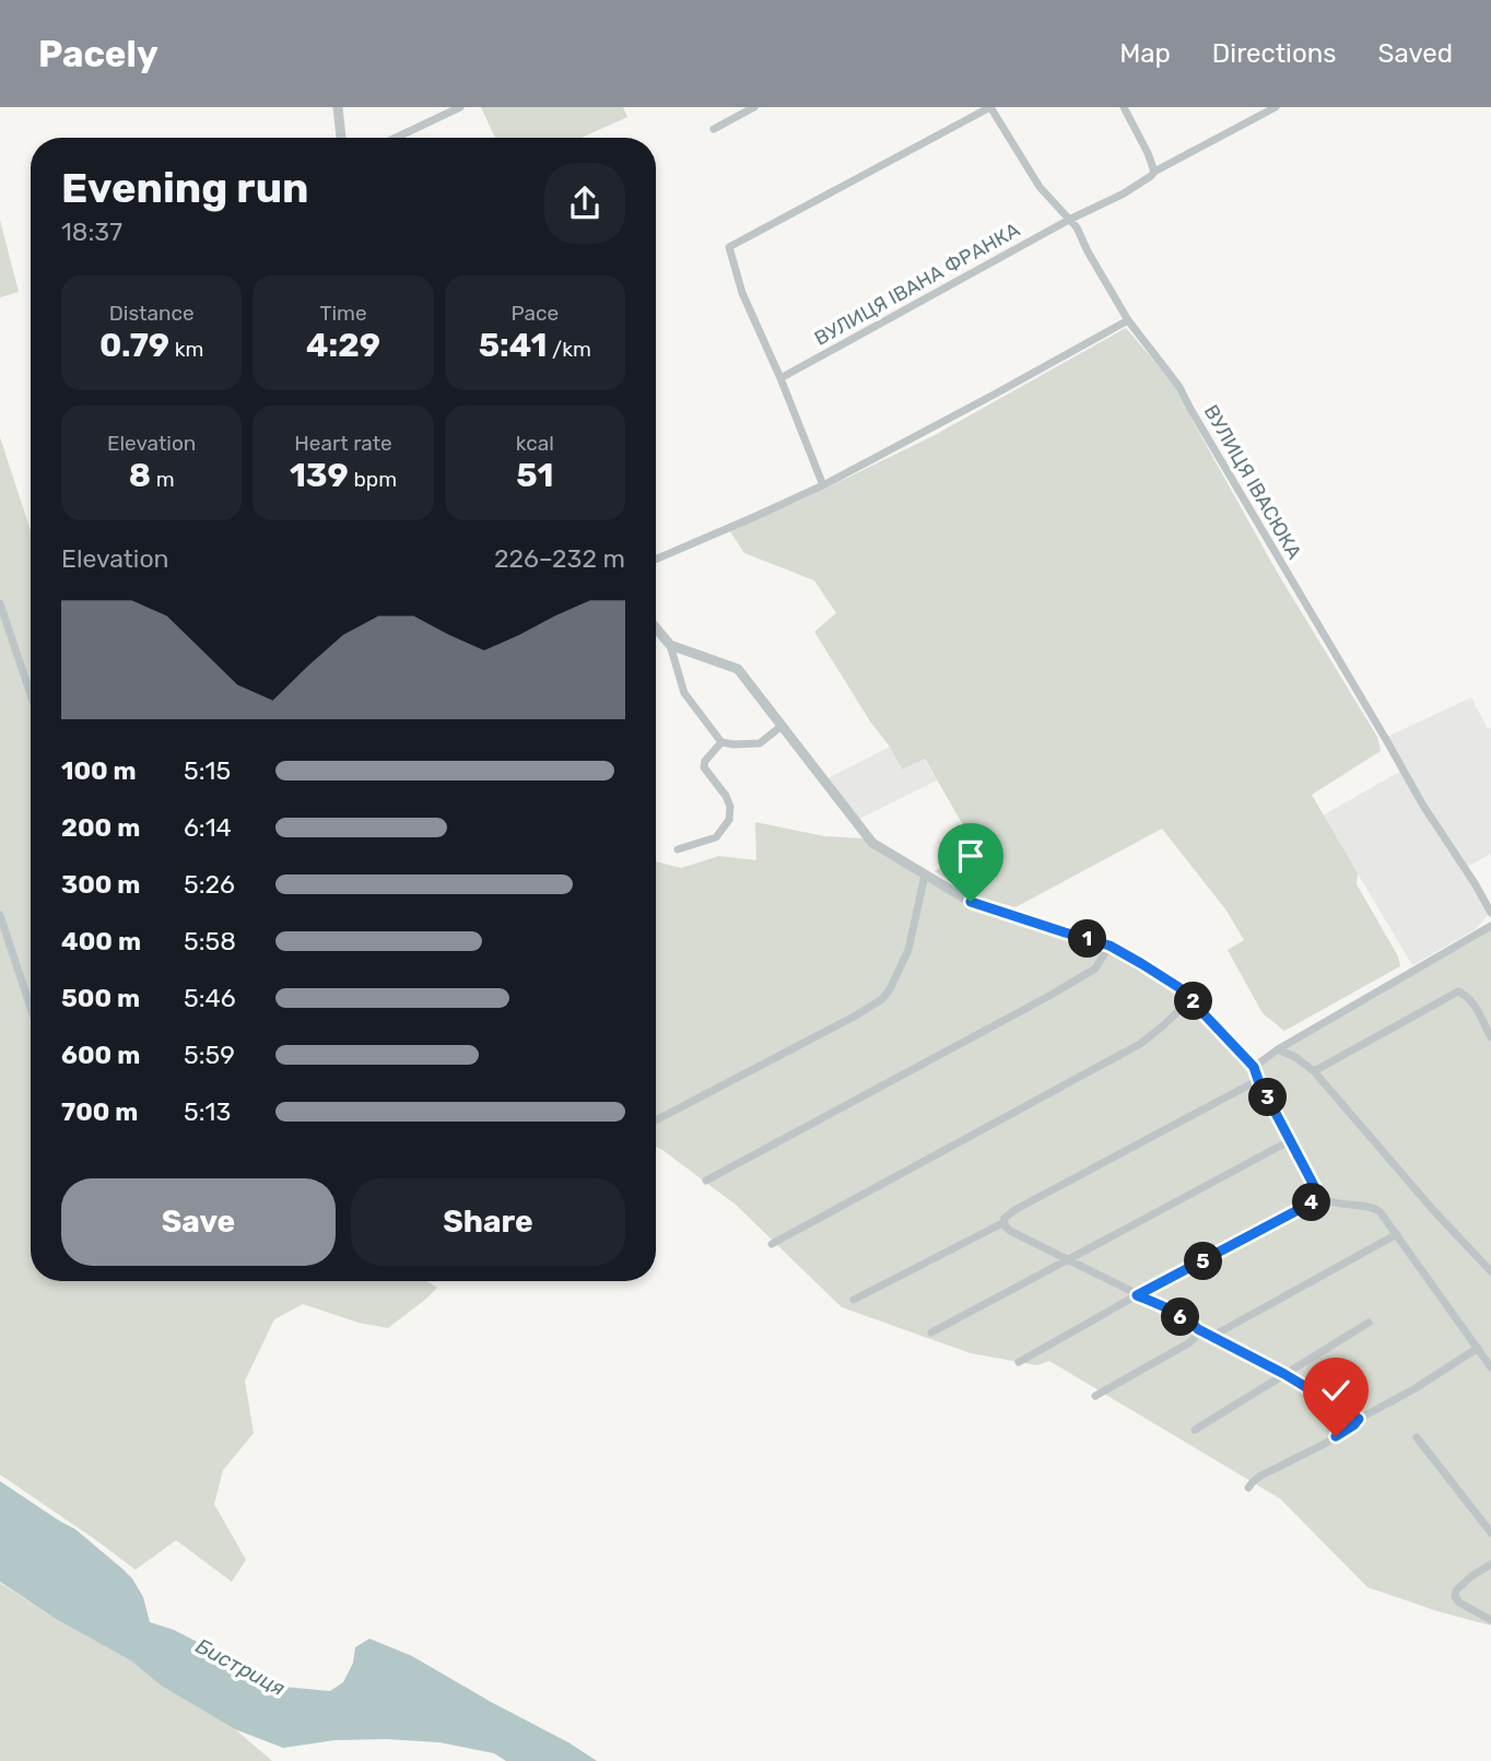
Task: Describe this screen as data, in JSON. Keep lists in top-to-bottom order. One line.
{"streets":{"street":["ВУЛИЦЯ ІВАНА ФРАНКА","ВУЛИЦЯ ІВАСЮКА"]},"crossings":[["ВУЛИЦЯ ІВАНА ФРАНКА","ВУЛИЦЯ ІВАСЮКА"]],"water":["Бистриця"],"page":{"header":"Pacely","nav":["Map","Directions","Saved"],"heading":["Evening run","18:37"],"stats":[["Distance","0.79 km"],["Time","4:29"],["Pace","5:41 /km"],["Elevation","8 m"],["Heart rate","139 bpm"],["kcal","51"]],"chart":["Elevation","226–232 m"],"list":[{"name":"100 m","note":"5:15"},{"name":"200 m","note":"6:14"},{"name":"300 m","note":"5:26"},{"name":"400 m","note":"5:58"},{"name":"500 m","note":"5:46"},{"name":"600 m","note":"5:59"},{"name":"700 m","note":"5:13"}],"pins":["1","2","3","4","5","6"],"buttons":["Save","Share"]}}
